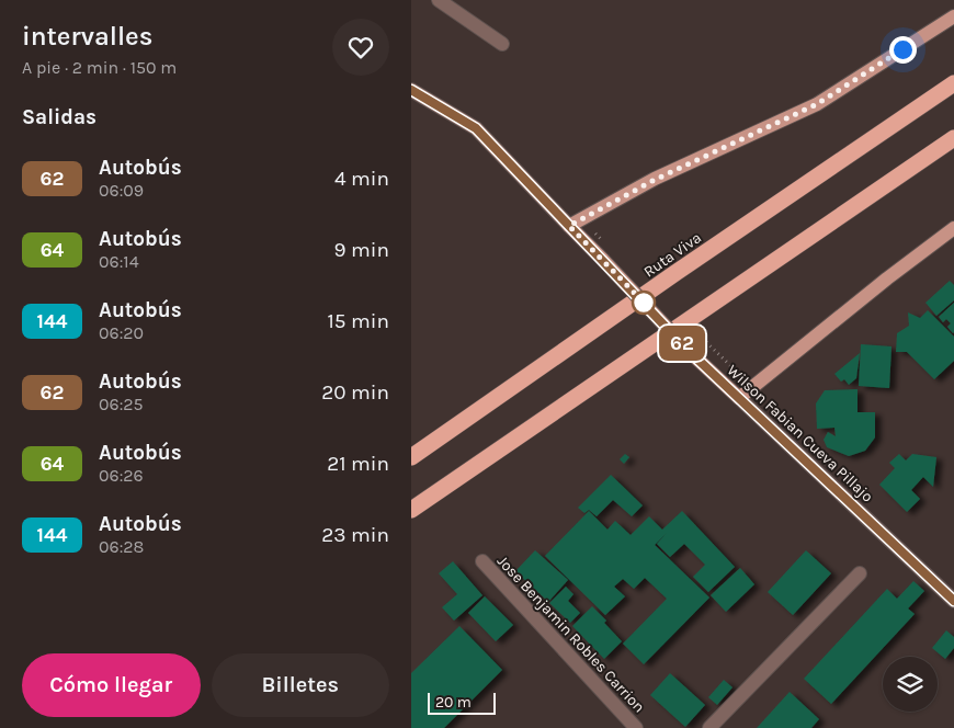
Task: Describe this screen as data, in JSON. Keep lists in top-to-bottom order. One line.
{"streets":{"highway":["Ruta Viva"],"main road":["Wilson Fabian Cueva Pillajo"],"street":["Jose Benjamin Robles Carrion"]},"lines":["bus line 62"],"scale_bar":"20 m","page":{"heading":[["intervalles","A pie · 2 min · 150 m"],"Salidas"],"on_map":"62","list":[{"mark":"62","name":"Autobús","note":"06:09","value":"4 min"},{"mark":"64","name":"Autobús","note":"06:14","value":"9 min"},{"mark":"144","name":"Autobús","note":"06:20","value":"15 min"},{"mark":"62","name":"Autobús","note":"06:25","value":"20 min"},{"mark":"64","name":"Autobús","note":"06:26","value":"21 min"},{"mark":"144","name":"Autobús","note":"06:28","value":"23 min"}],"buttons":["Cómo llegar","Billetes"],"scale":"20 m"}}
